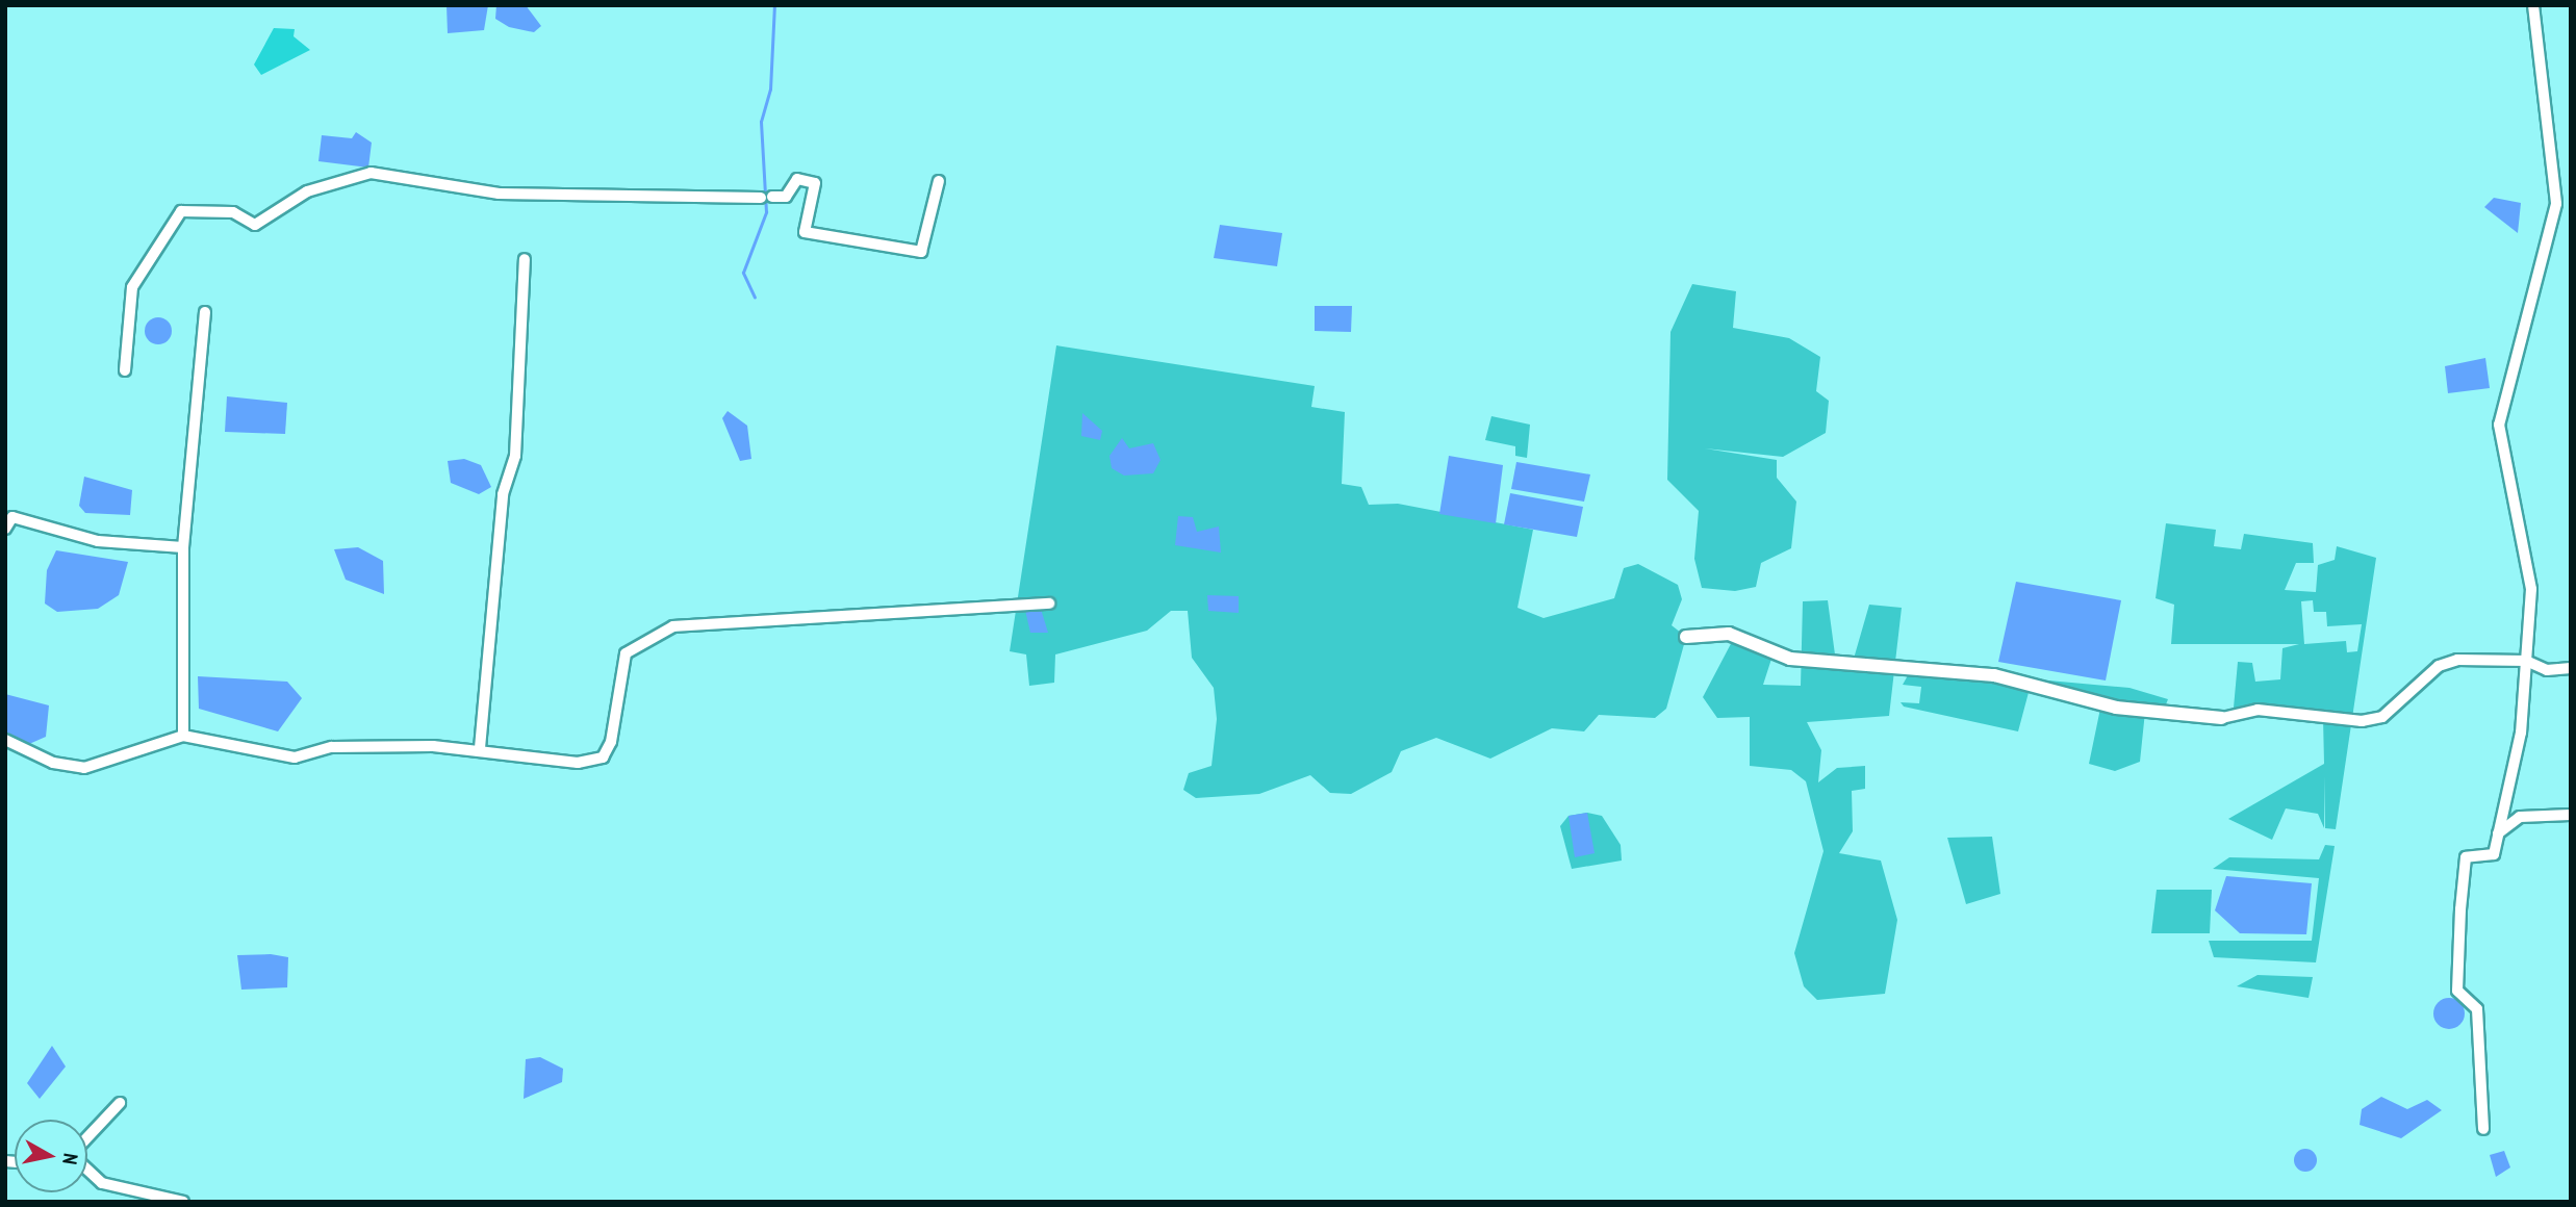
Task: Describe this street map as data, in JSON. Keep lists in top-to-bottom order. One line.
{"north":"right"}
